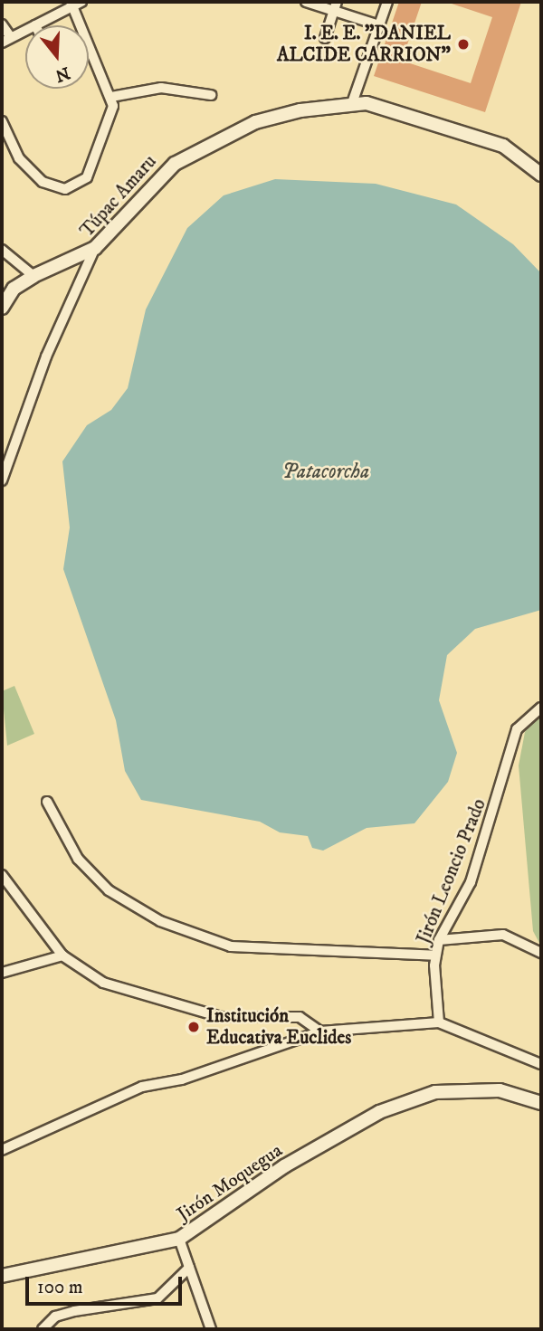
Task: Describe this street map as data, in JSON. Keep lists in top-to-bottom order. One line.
{"streets":{"street":["Túpac Amaru","Jirón Leoncio Prado","Jirón Moquegua"]},"water":["Patacorcha"],"places":["I. E. E. \"DANIEL ALCIDE CARRION\"","Institución Educativa Euclides"],"scale_bar":"100 m","north":"bottom"}
